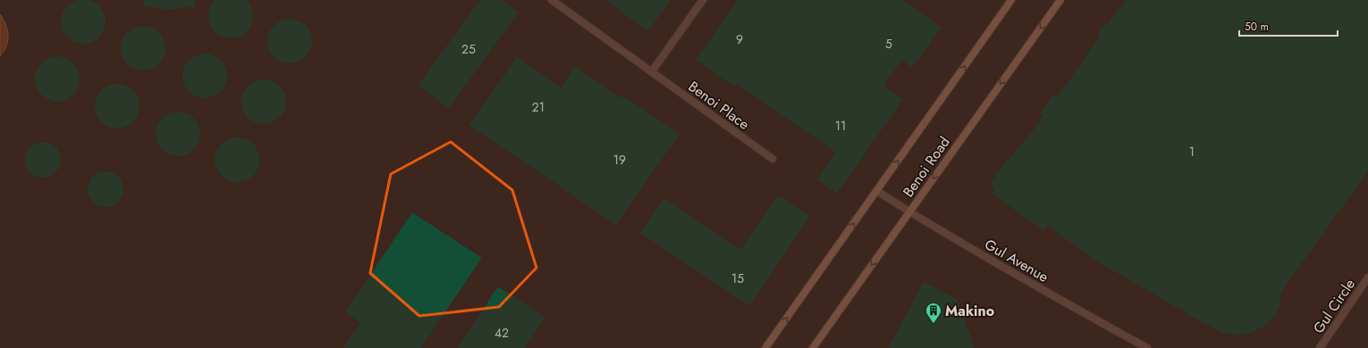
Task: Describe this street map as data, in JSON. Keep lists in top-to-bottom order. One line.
{"streets":{"main road":["Benoi Road"],"street":["Benoi Place","Gul Avenue","Gul Circle"]},"crossings":[["Benoi Road","Gul Avenue"]],"places":{"building":["Makino"]},"house_numbers":["9","5","25","21","11","1","19","15","42"],"scale_bar":"50 m"}
